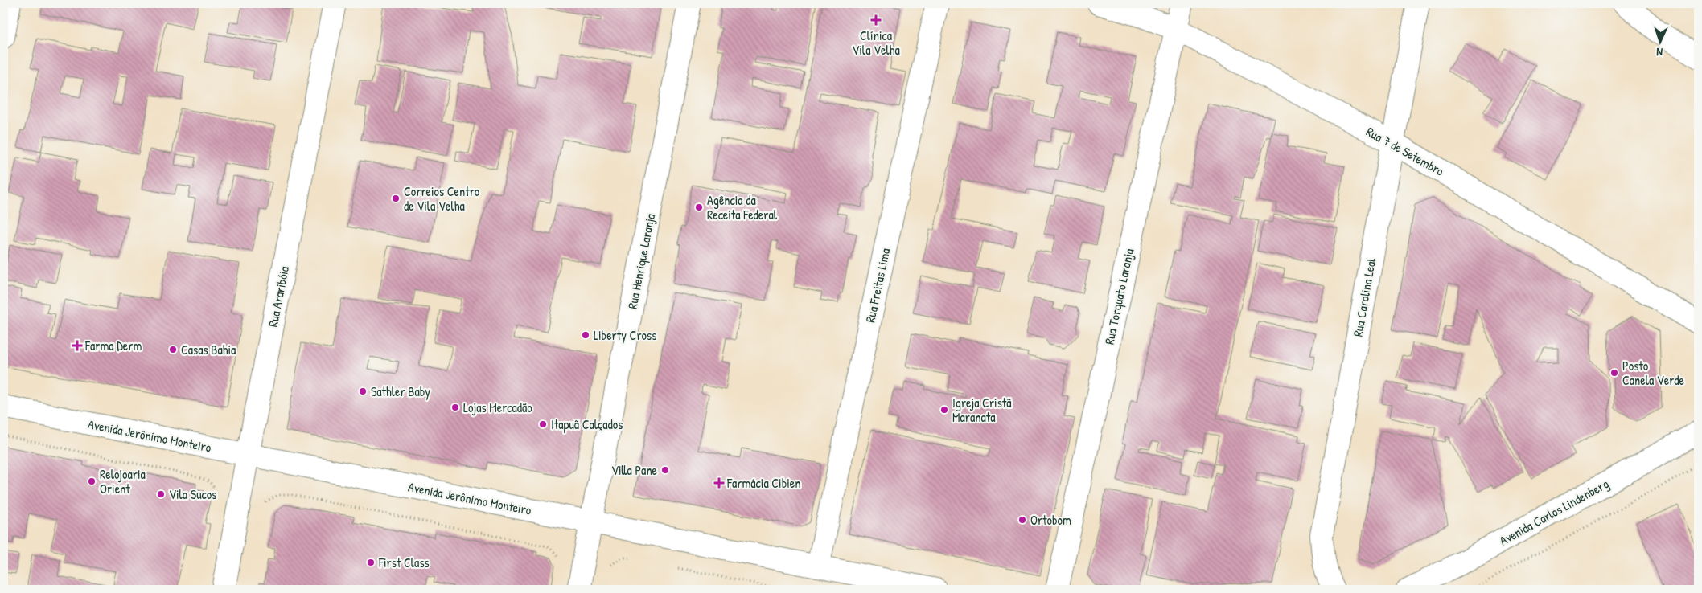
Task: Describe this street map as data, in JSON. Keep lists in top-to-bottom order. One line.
{"streets":{"street":["Rua 7 de Setembro","Rua Henrique Laranja","Rua Freitas Lima","Rua Araribóia","Rua Torquato Laranja","Rua Carolina Leal","Avenida Jerônimo Monteiro","Avenida Carlos Lindenberg"]},"crossings":[["Rua 7 de Setembro","Rua Torquato Laranja"],["Rua 7 de Setembro","Rua Carolina Leal"],["Rua Henrique Laranja","Avenida Jerônimo Monteiro"],["Rua Freitas Lima","Avenida Jerônimo Monteiro"],["Rua Araribóia","Avenida Jerônimo Monteiro"]],"places":{"health":["Clínica Vila Velha","Farma Derm","Farmácia Cibien"],"other":["Correios Centro de Vila Velha","Agência da Receita Federal","Liberty Cross","Casas Bahia","Posto Canela Verde","Sathler Baby","Lojas Mercadão","Igreja Cristã Maranata","Itapuã Calçados","Villa Pane","Relojoaria Orient","Vila Sucos","Ortobom","First Class"]},"north":"bottom"}
